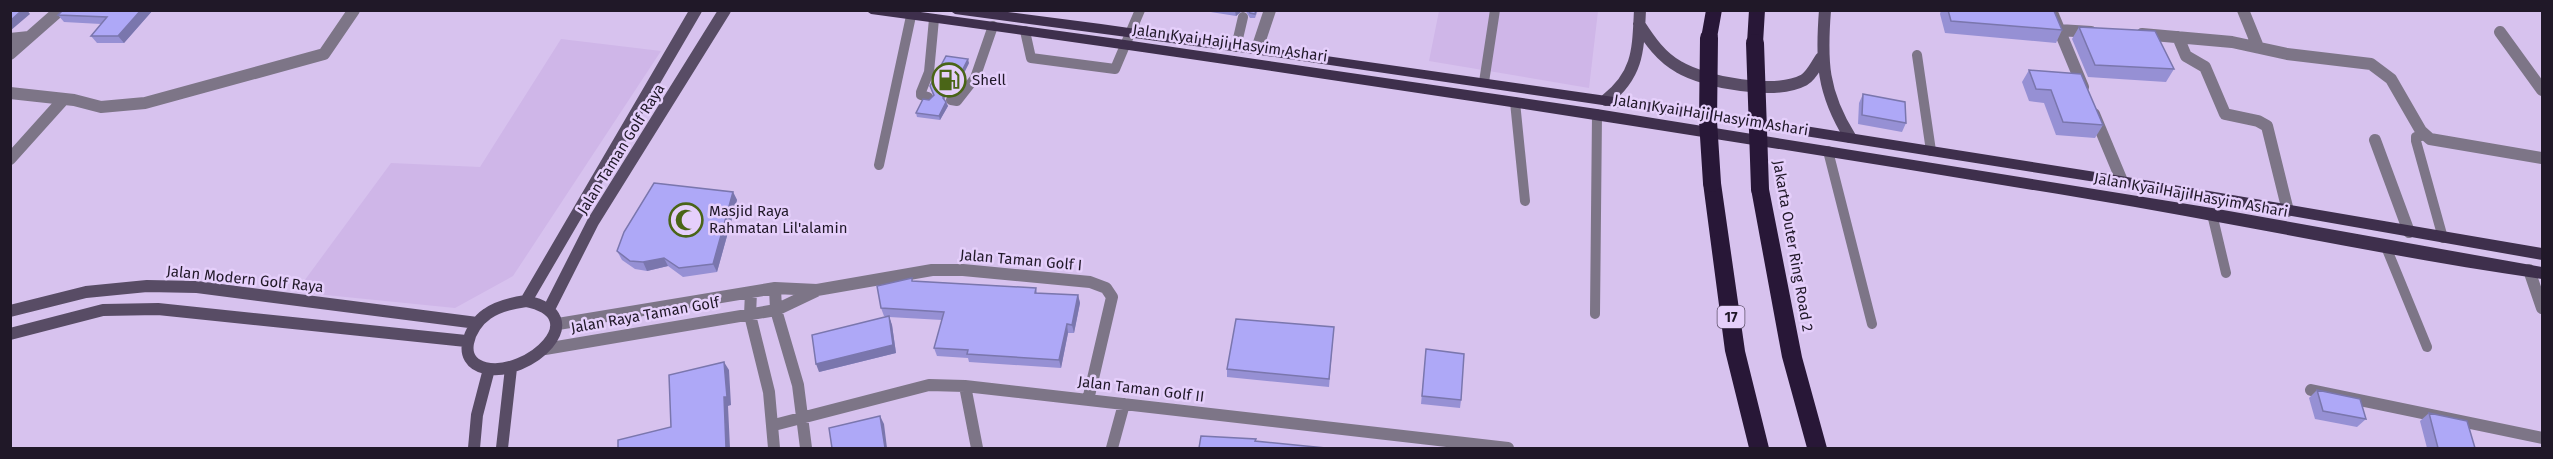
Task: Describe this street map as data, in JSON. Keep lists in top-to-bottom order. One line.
{"streets":{"highway":["Jakarta Outer Ring Road 2","17"],"main road":["Jalan Kyai Haji Hasyim Ashari"],"street":["Jalan Taman Golf Raya","Jalan Taman Golf I","Jalan Modern Golf Raya","Jalan Raya Taman Golf","Jalan Taman Golf II"]},"crossings":[["Jalan Taman Golf Raya","Jalan Modern Golf Raya"],["Jalan Taman Golf Raya","Jalan Raya Taman Golf"],["Jalan Taman Golf I","Jalan Raya Taman Golf"],["Jalan Taman Golf I","Jalan Taman Golf II"],["Jalan Modern Golf Raya","Jalan Raya Taman Golf"]],"places":{"fuel station":["Shell"],"mosque":["Masjid Raya Rahmatan Lil'alamin"]}}
